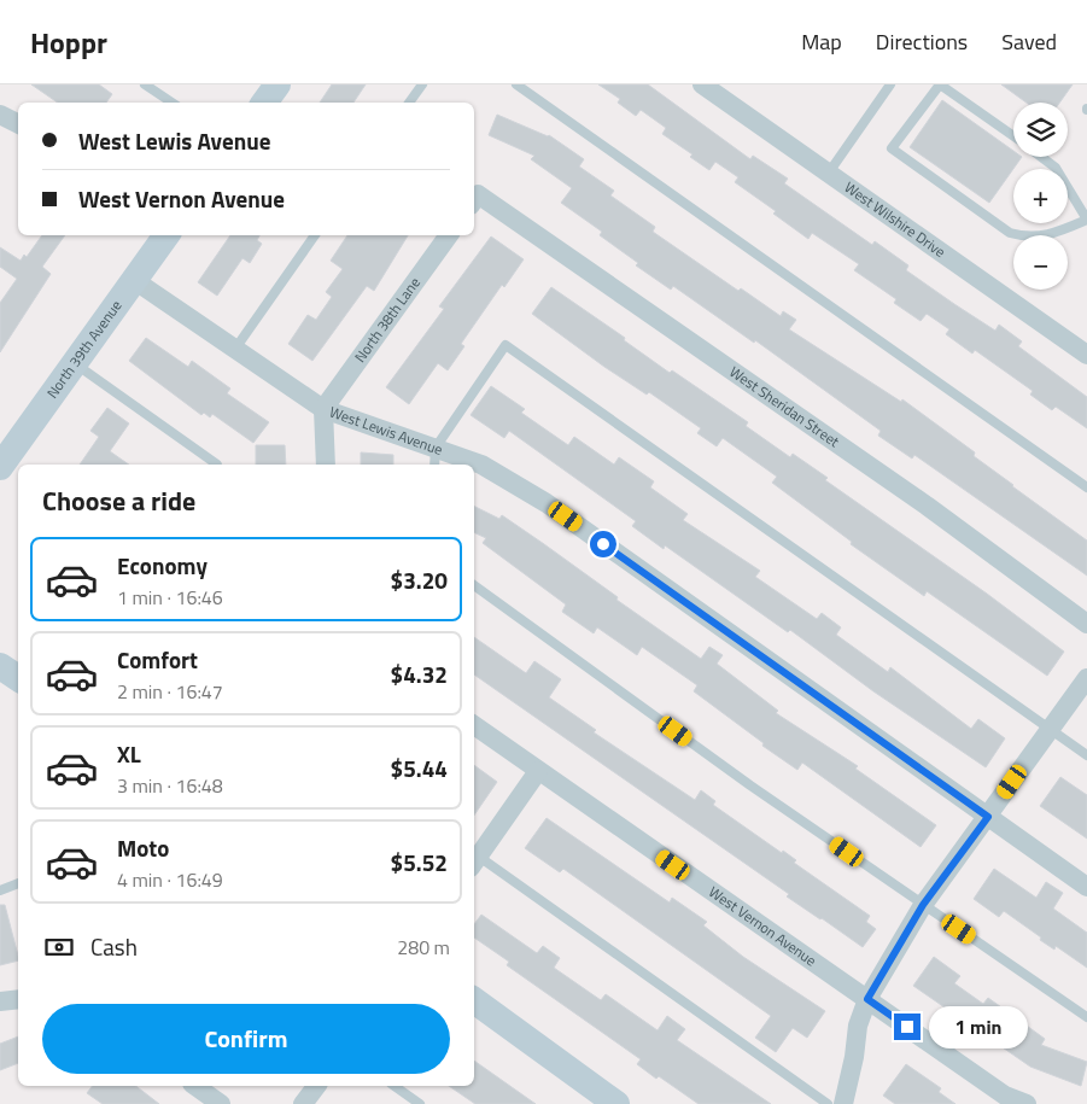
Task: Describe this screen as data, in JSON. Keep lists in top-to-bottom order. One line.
{"streets":{"street":["West Wilshire Drive","North 38th Lane","North 39th Avenue","West Sheridan Street","West Lewis Avenue","West Vernon Avenue"]},"crossings":[["North 38th Lane","West Lewis Avenue"],["North 39th Avenue","West Lewis Avenue"]],"page":{"header":"Hoppr","nav":["Map","Directions","Saved"],"map_buttons":["+","−"],"banner":["West Lewis Avenue","West Vernon Avenue"],"heading":"Choose a ride","list":[{"name":"Economy","note":"1 min · 16:46","value":"$3.20"},{"name":"Comfort","note":"2 min · 16:47","value":"$4.32"},{"name":"XL","note":"3 min · 16:48","value":"$5.44"},{"name":"Moto","note":"4 min · 16:49","value":"$5.52"}],"pay":["Cash","280 m"],"buttons":"Confirm","bubble":"1 min"}}
